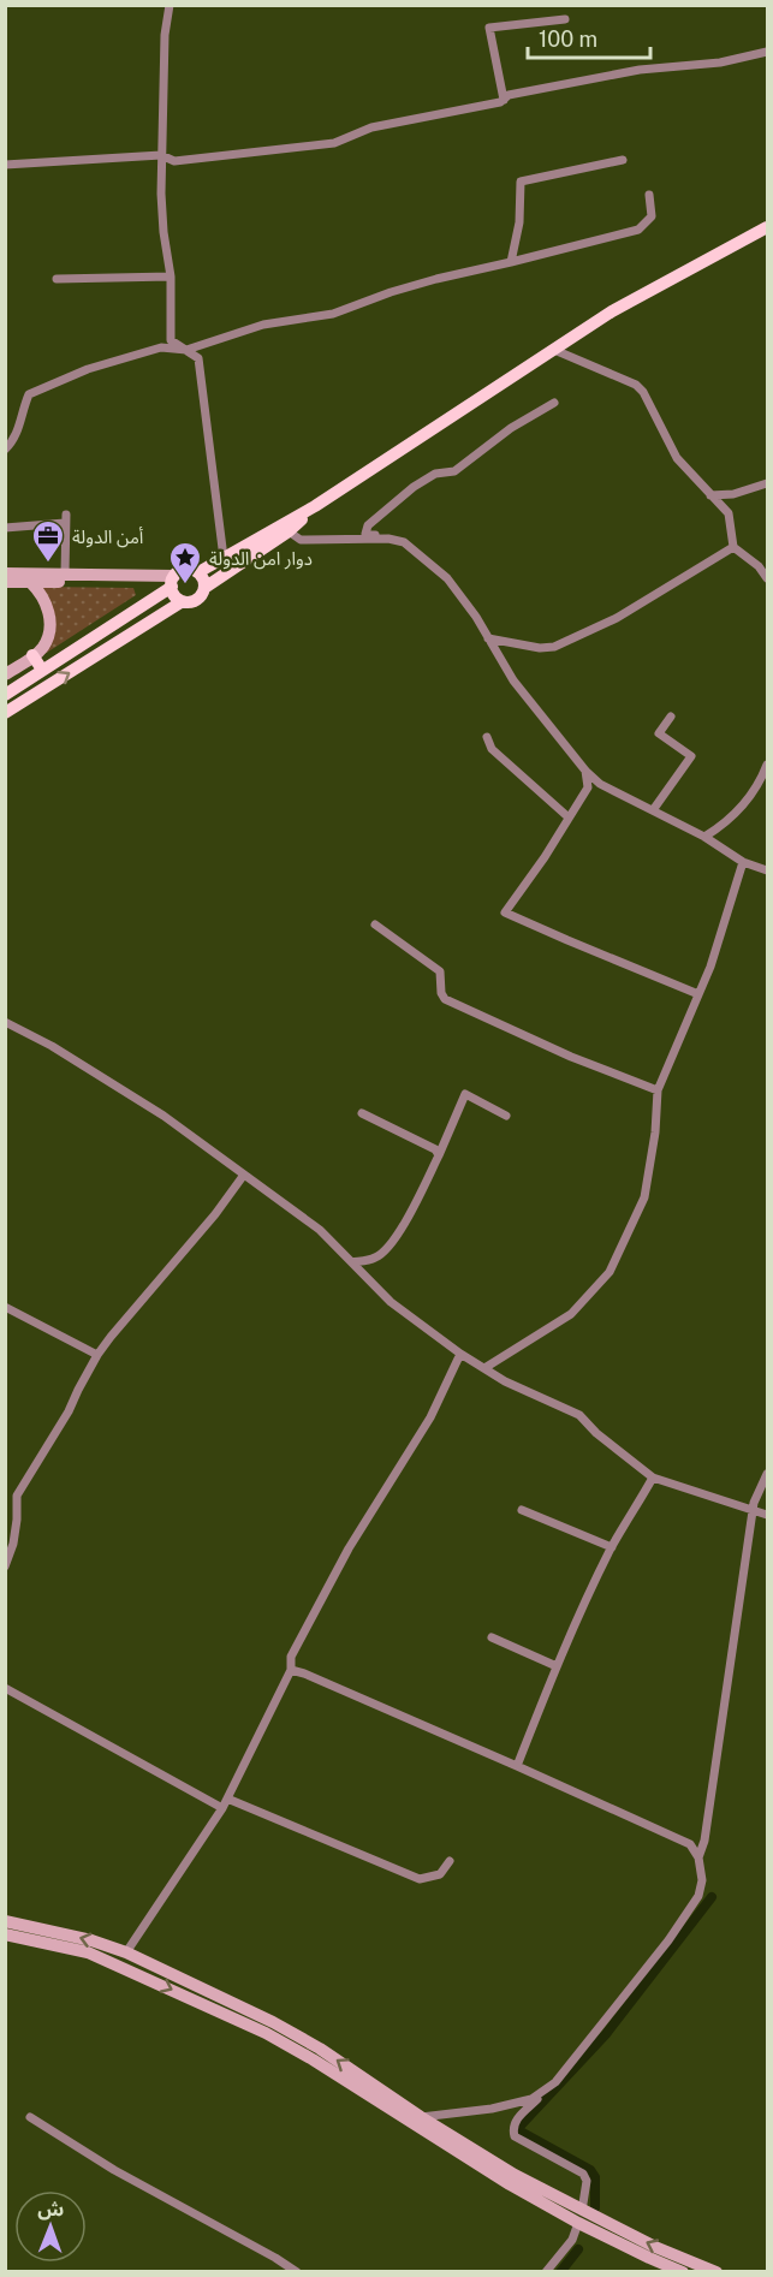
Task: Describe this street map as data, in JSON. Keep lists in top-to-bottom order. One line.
{"places":{"office":["أمن الدولة"],"place":["دوار امن الدولة"]},"scale_bar":"100 m","north":"top"}
